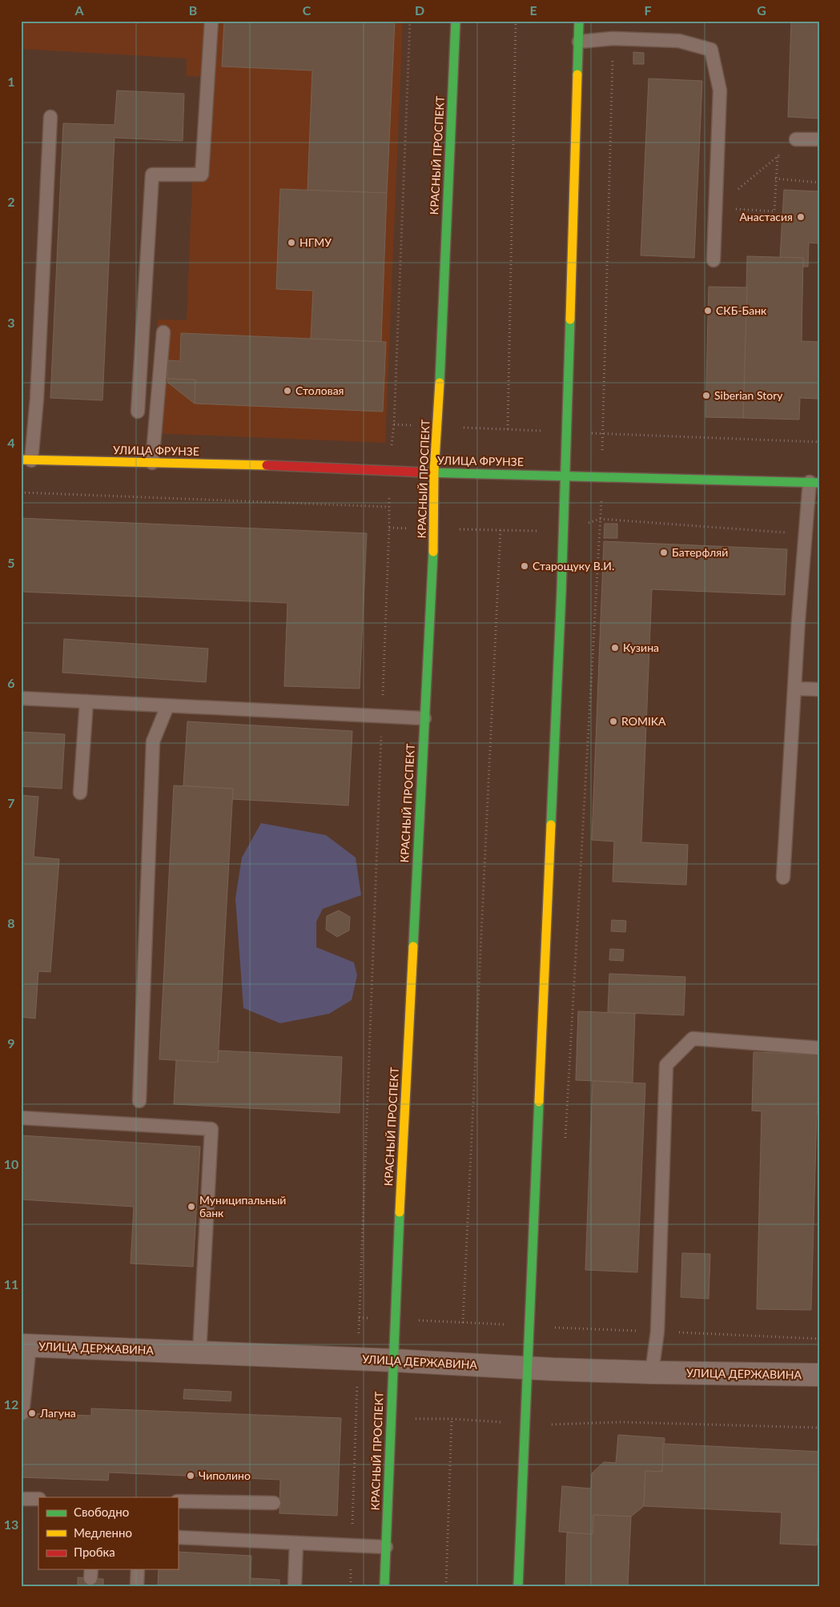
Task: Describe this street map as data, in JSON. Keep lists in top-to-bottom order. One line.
{"streets":{"main road":["КРАСНЫЙ ПРОСПЕКТ","УЛИЦА ФРУНЗЕ"],"street":["УЛИЦА ДЕРЖАВИНА"]},"crossings":[["КРАСНЫЙ ПРОСПЕКТ","УЛИЦА ФРУНЗЕ"],["КРАСНЫЙ ПРОСПЕКТ","УЛИЦА ДЕРЖАВИНА"]],"places":["Анастасия","НГМУ","СКБ-Банк","Столовая","Siberian Story","Батерфляй","Старощуку В.И.","Кузина","ROMIKA","Муниципальный банк","Лагуна","Чиполино"],"legend":["Свободно","Медленно","Пробка"],"grid":{"columns":["A","B","C","D","E","F","G"],"rows":["1","2","3","4","5","6","7","8","9","10","11","12","13"]}}
